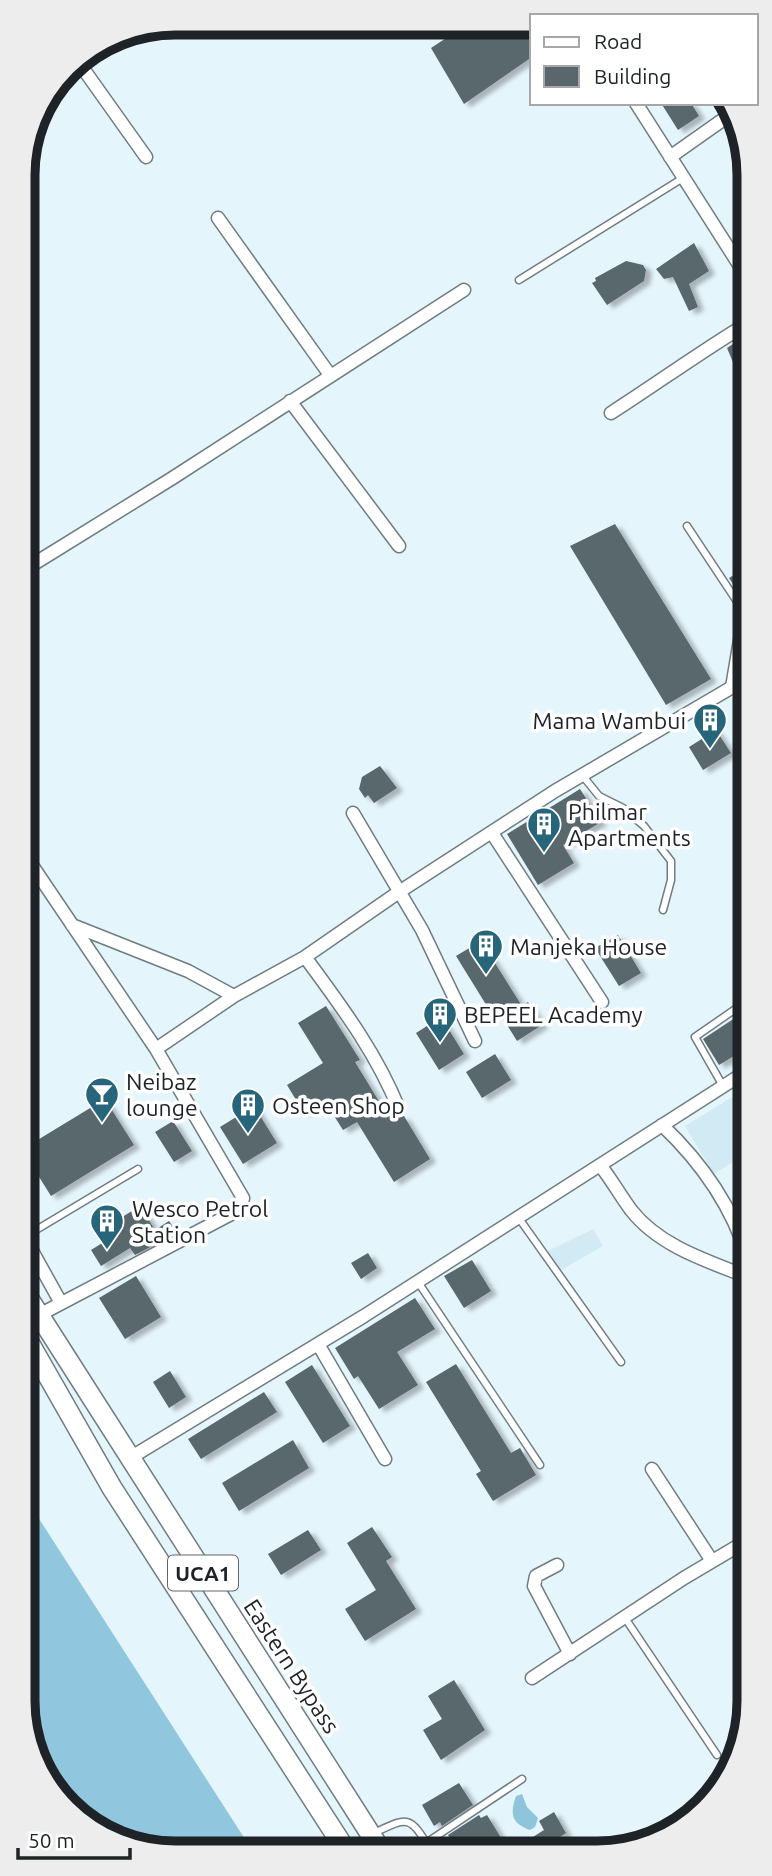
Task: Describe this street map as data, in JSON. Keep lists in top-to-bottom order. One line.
{"streets":{"main road":["UCA1","Eastern Bypass"]},"places":{"building":["Mama Wambui","Philmar Apartments","Manjeka House","BEPEEL Academy","Osteen Shop","Wesco Petrol Station"],"bar":["Neibaz lounge"]},"legend":["Road","Building"],"scale_bar":"50 m"}
